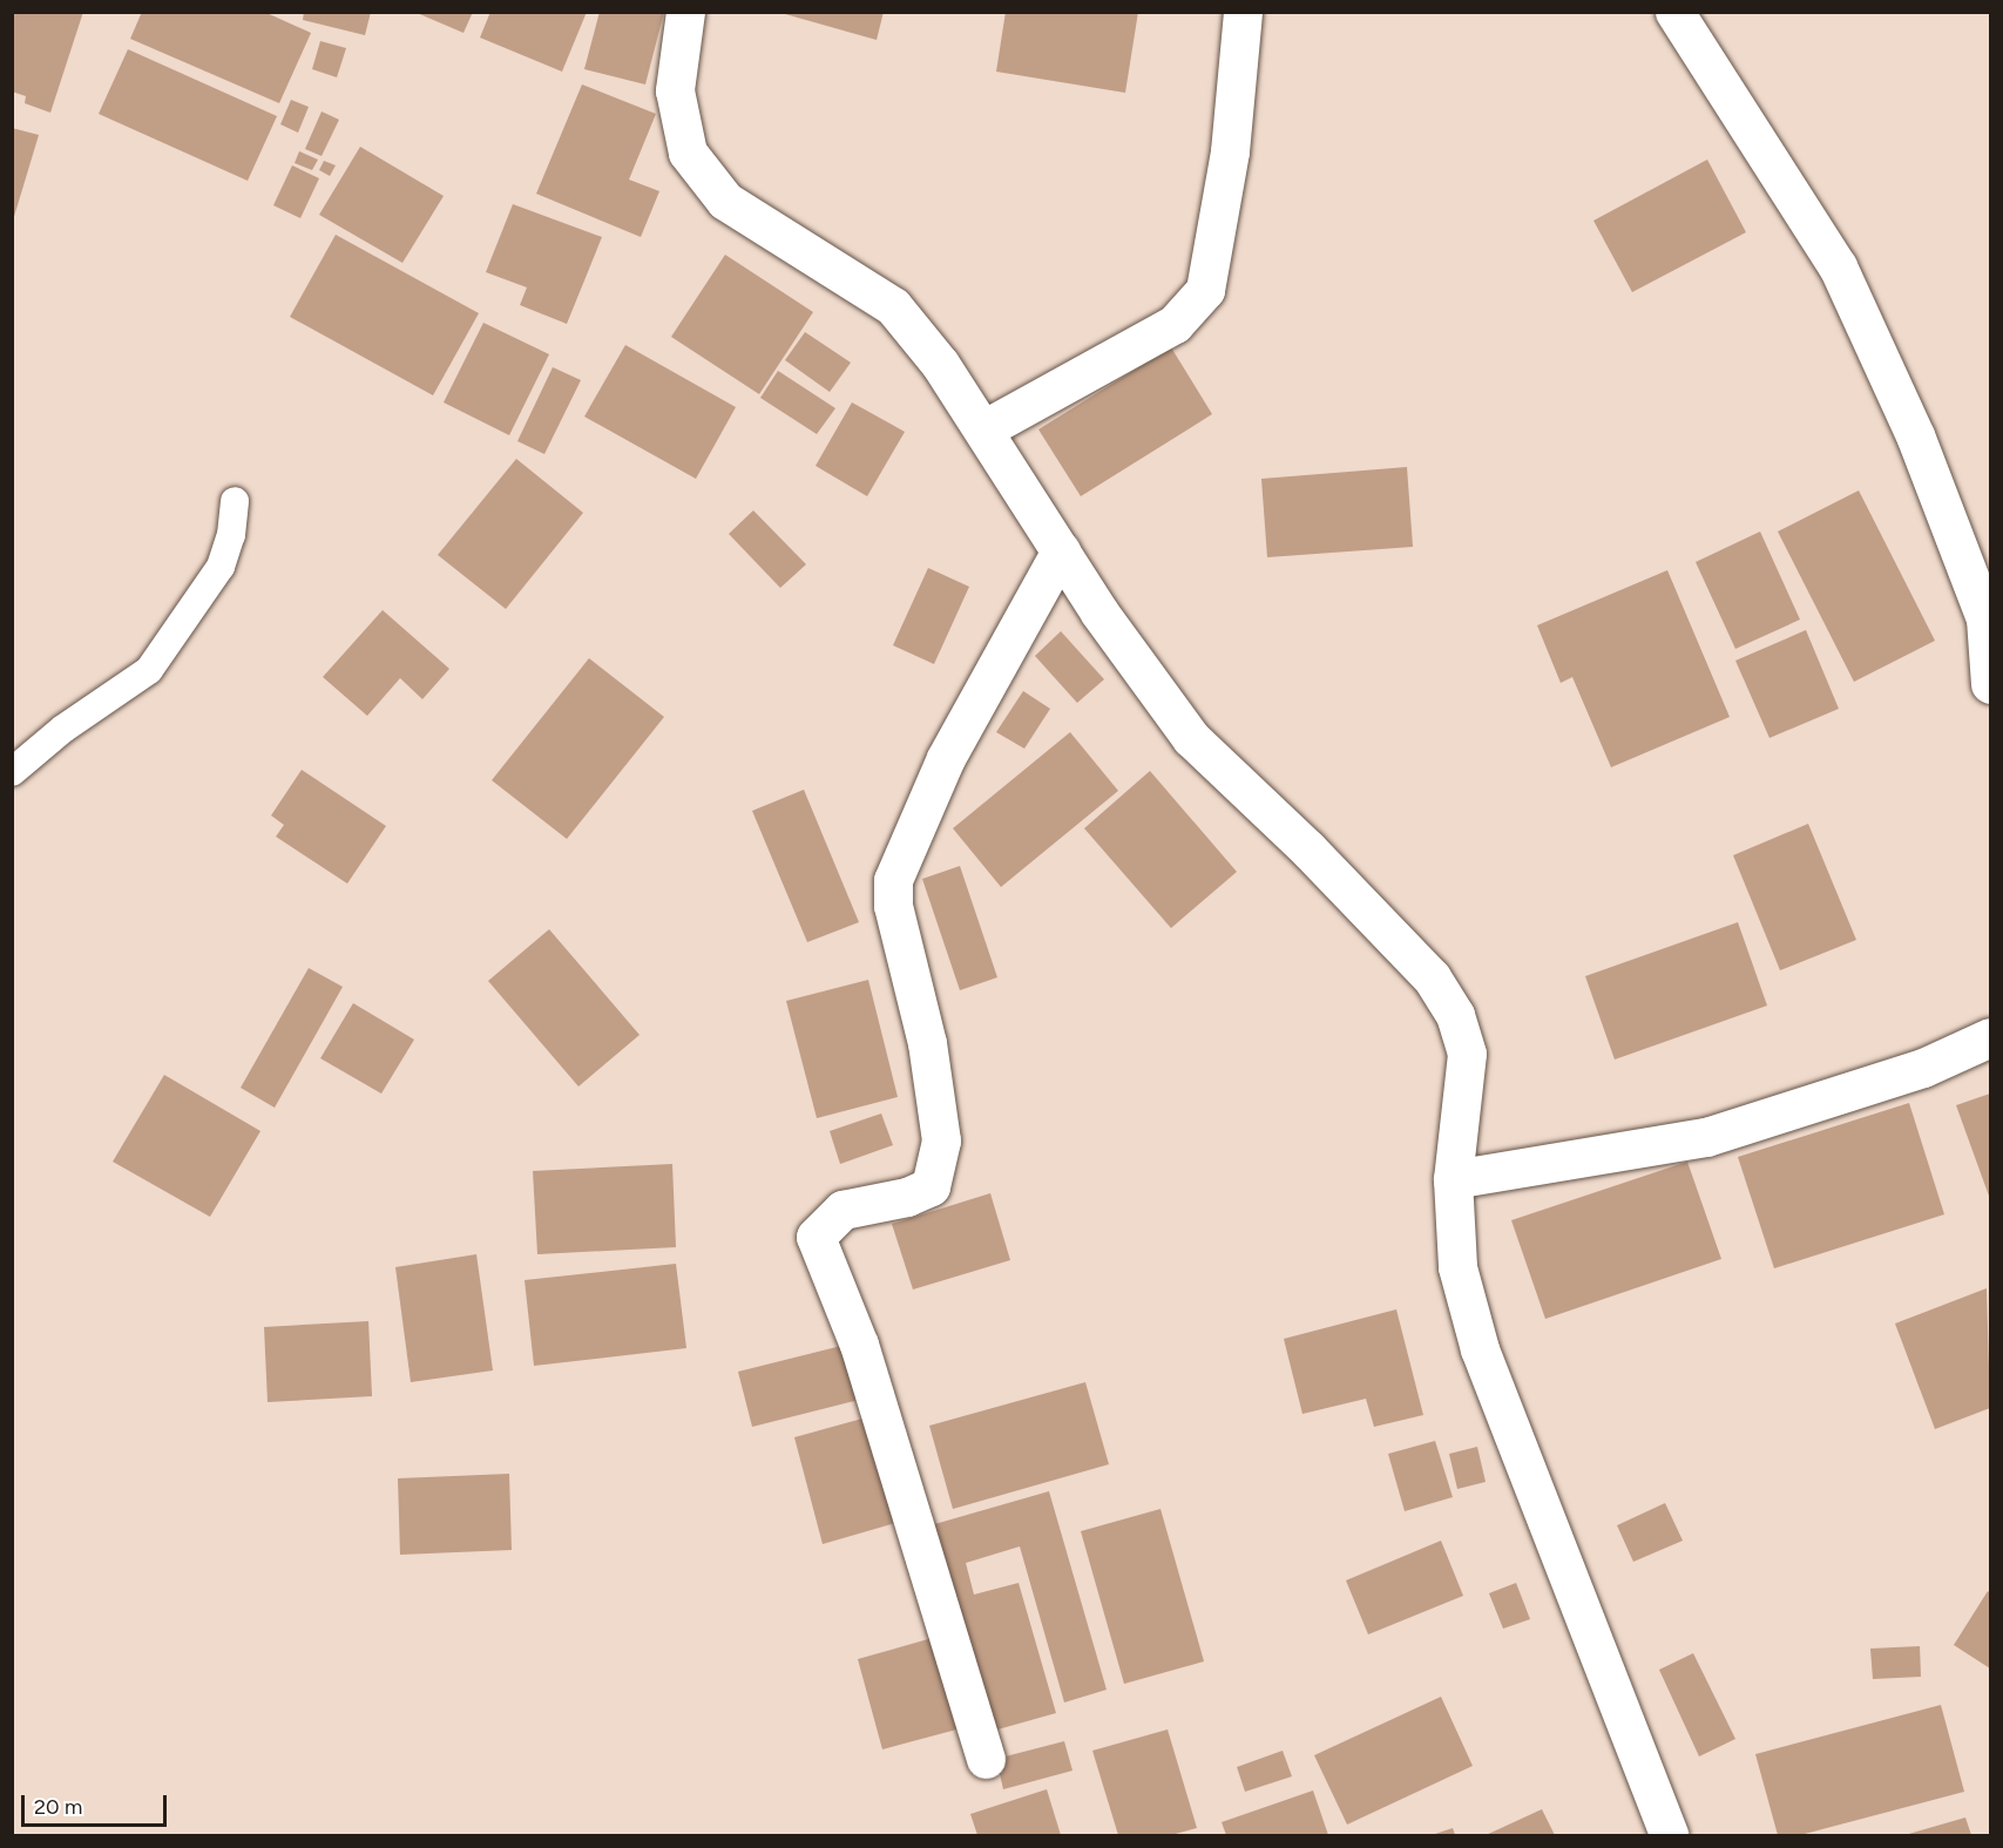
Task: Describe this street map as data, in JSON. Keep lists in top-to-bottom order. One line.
{"scale_bar":"20 m"}
